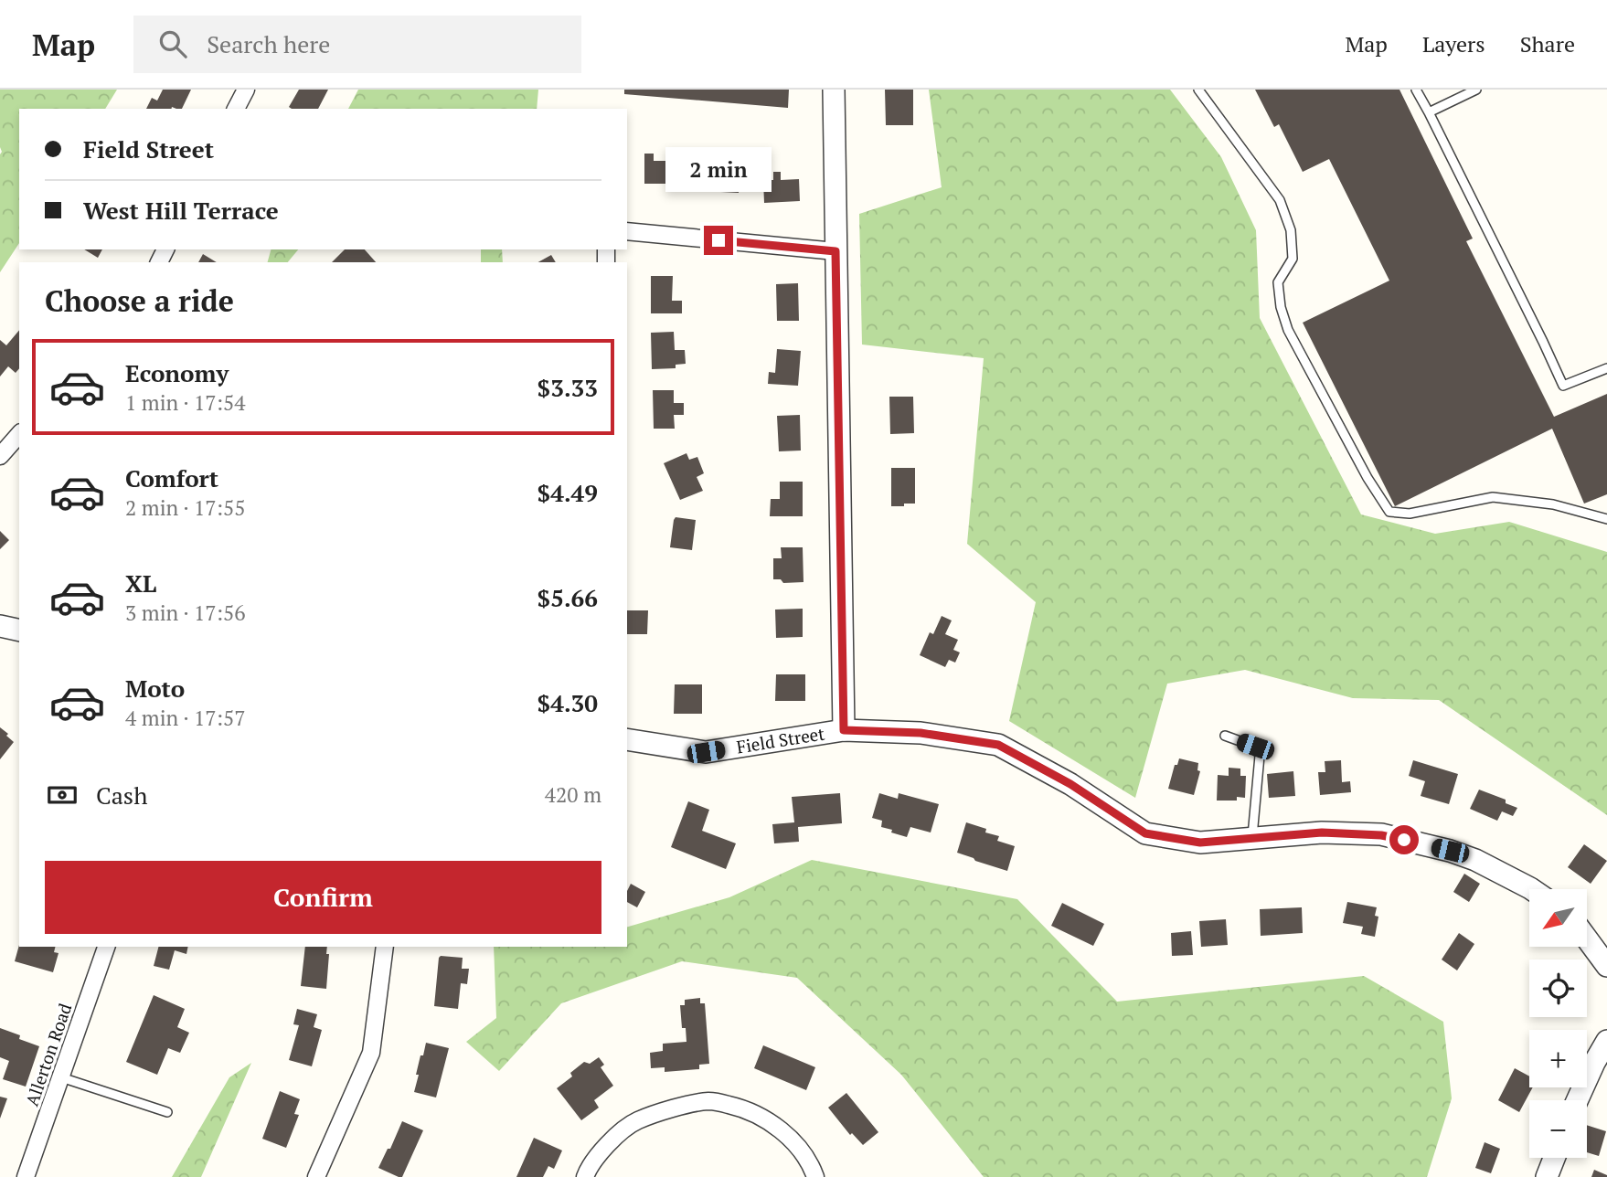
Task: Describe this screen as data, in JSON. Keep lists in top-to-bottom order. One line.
{"streets":{"street":["Field Street","Allerton Road"]},"north":"bottom left","page":{"header":"Map","search":"Search here","nav":["Map","Layers","Share"],"banner":["Field Street","West Hill Terrace"],"bubble":"2 min","heading":"Choose a ride","list":[{"name":"Economy","note":"1 min · 17:54","value":"$3.33"},{"name":"Comfort","note":"2 min · 17:55","value":"$4.49"},{"name":"XL","note":"3 min · 17:56","value":"$5.66"},{"name":"Moto","note":"4 min · 17:57","value":"$4.30"}],"pay":["Cash","420 m"],"buttons":"Confirm","map_buttons":["+","−"]}}
